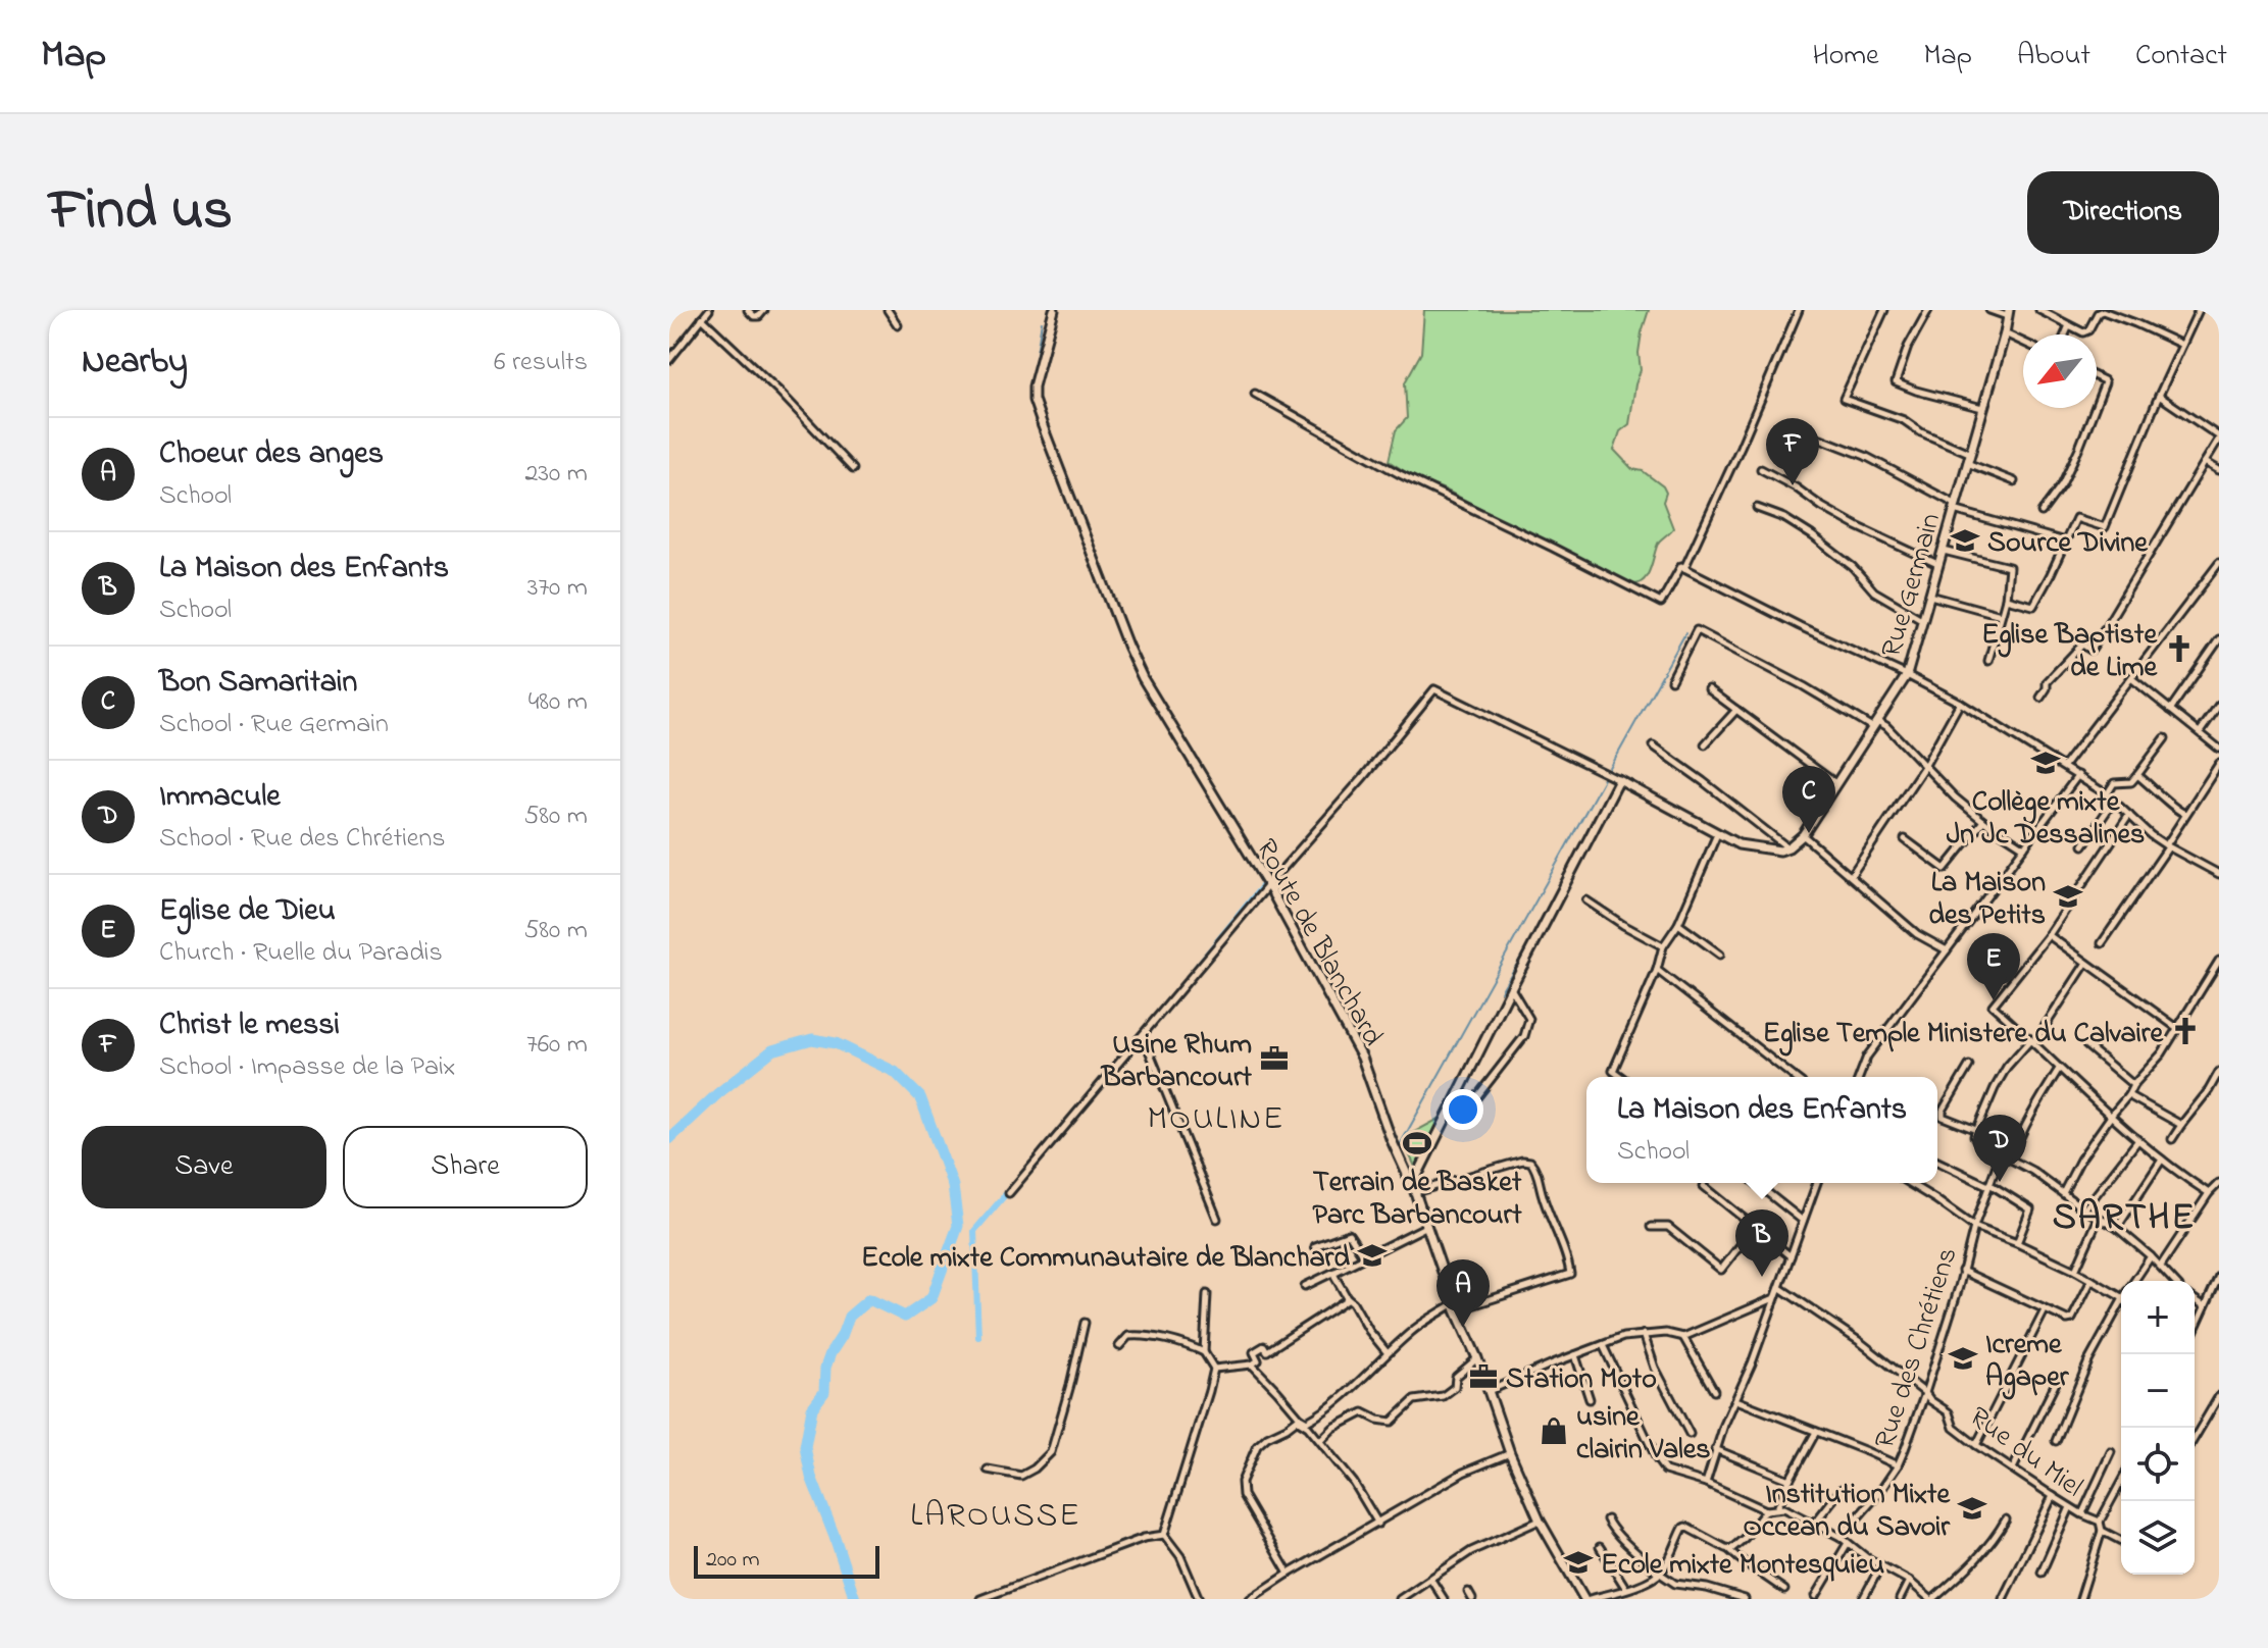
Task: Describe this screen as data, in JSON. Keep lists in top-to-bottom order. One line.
{"streets":{"street":["Rue Germain","Route de Blanchard","Rue des Chrétiens","Rue du Miel"]},"crossings":[["Rue des Chrétiens","Rue du Miel"]],"districts":["MOULINE","SARTHE","LAROUSSE"],"places":{"school or university":["Source Divine","Collège mixte Jn Jc Dessalines","La Maison des Petits","Ecole mixte Communautaire de Blanchard","Icreme Agaper","Institution Mixte Occean du Savoir","Ecole mixte Montesquieu"],"church":["Eglise Baptiste de Lime","Eglise Temple Ministere du Calvaire"],"office":["Usine Rhum Barbancourt","Station Moto"],"sports":["Terrain de Basket Parc Barbancourt"],"shop":["usine clairin Vales"]},"scale_bar":"200 m","north":"bottom left","page":{"header":"Map","nav":["Home","Map","About","Contact"],"title":"Find us","buttons":["Directions",["Save","Share"]],"heading":["Nearby","6 results"],"list":[{"mark":"A","name":"Choeur des anges","note":"School","value":"230 m"},{"mark":"B","name":"La Maison des Enfants","note":"School","value":"370 m"},{"mark":"C","name":"Bon Samaritain","note":"School · Rue Germain","value":"480 m"},{"mark":"D","name":"Immacule","note":"School · Rue des Chrétiens","value":"580 m"},{"mark":"E","name":"Eglise de Dieu","note":"Church · Ruelle du Paradis","value":"580 m"},{"mark":"F","name":"Christ le messi","note":"School · Impasse de la Paix","value":"760 m"}],"pins":["F","C","E","D","B","A"],"popup":["La Maison des Enfants","School"],"map_buttons":["+","−"],"scale":"200 m"}}
